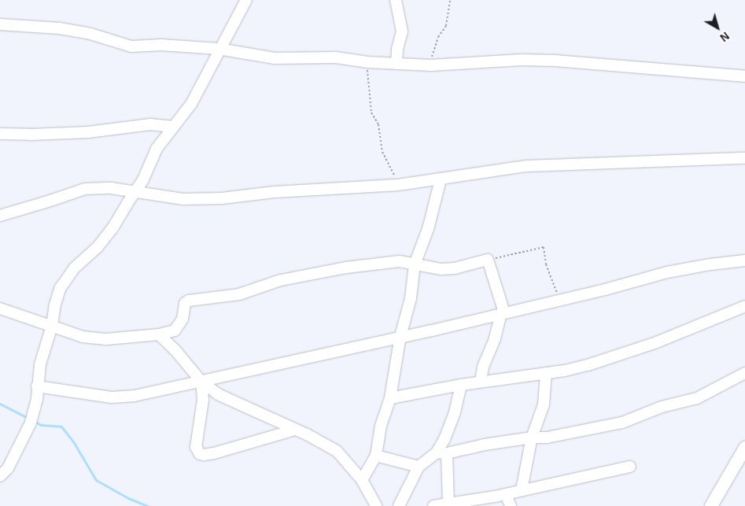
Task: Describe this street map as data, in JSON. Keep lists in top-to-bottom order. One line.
{"north":"bottom right"}
